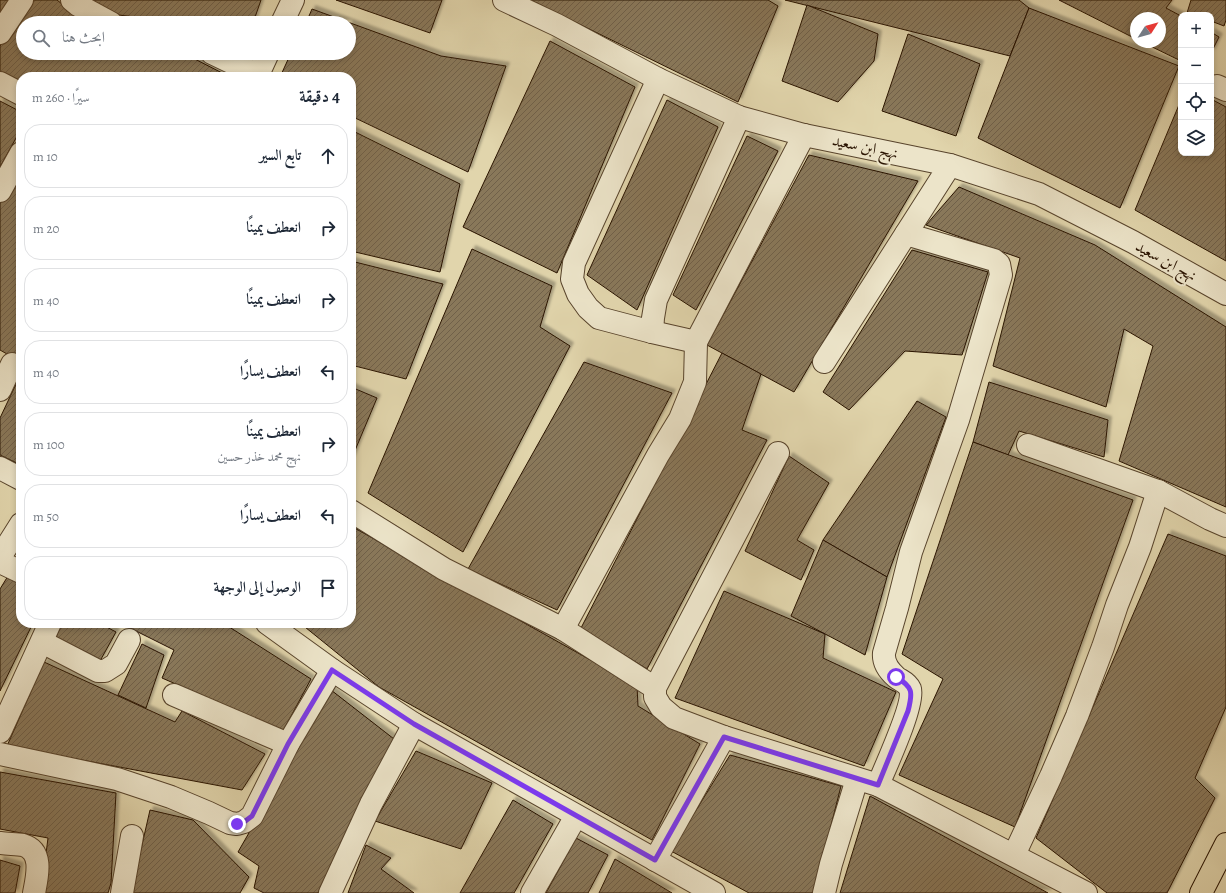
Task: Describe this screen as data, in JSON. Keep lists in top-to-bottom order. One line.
{"streets":{"street":["نهج ابن سعيد"]},"north":"top right","page":{"map_buttons":["+","−"],"search":"ابحث هنا","heading":["4 دقيقة","سيرًا · 260 m"],"list":[["تابع السير","10 m"],["انعطف يمينًا","20 m"],["انعطف يمينًا","40 m"],["انعطف يسارًا","40 m"],["انعطف يمينًا","نهج محمد خذر حسين","100 m"],["انعطف يسارًا","50 m"],"الوصول إلى الوجهة"]}}
